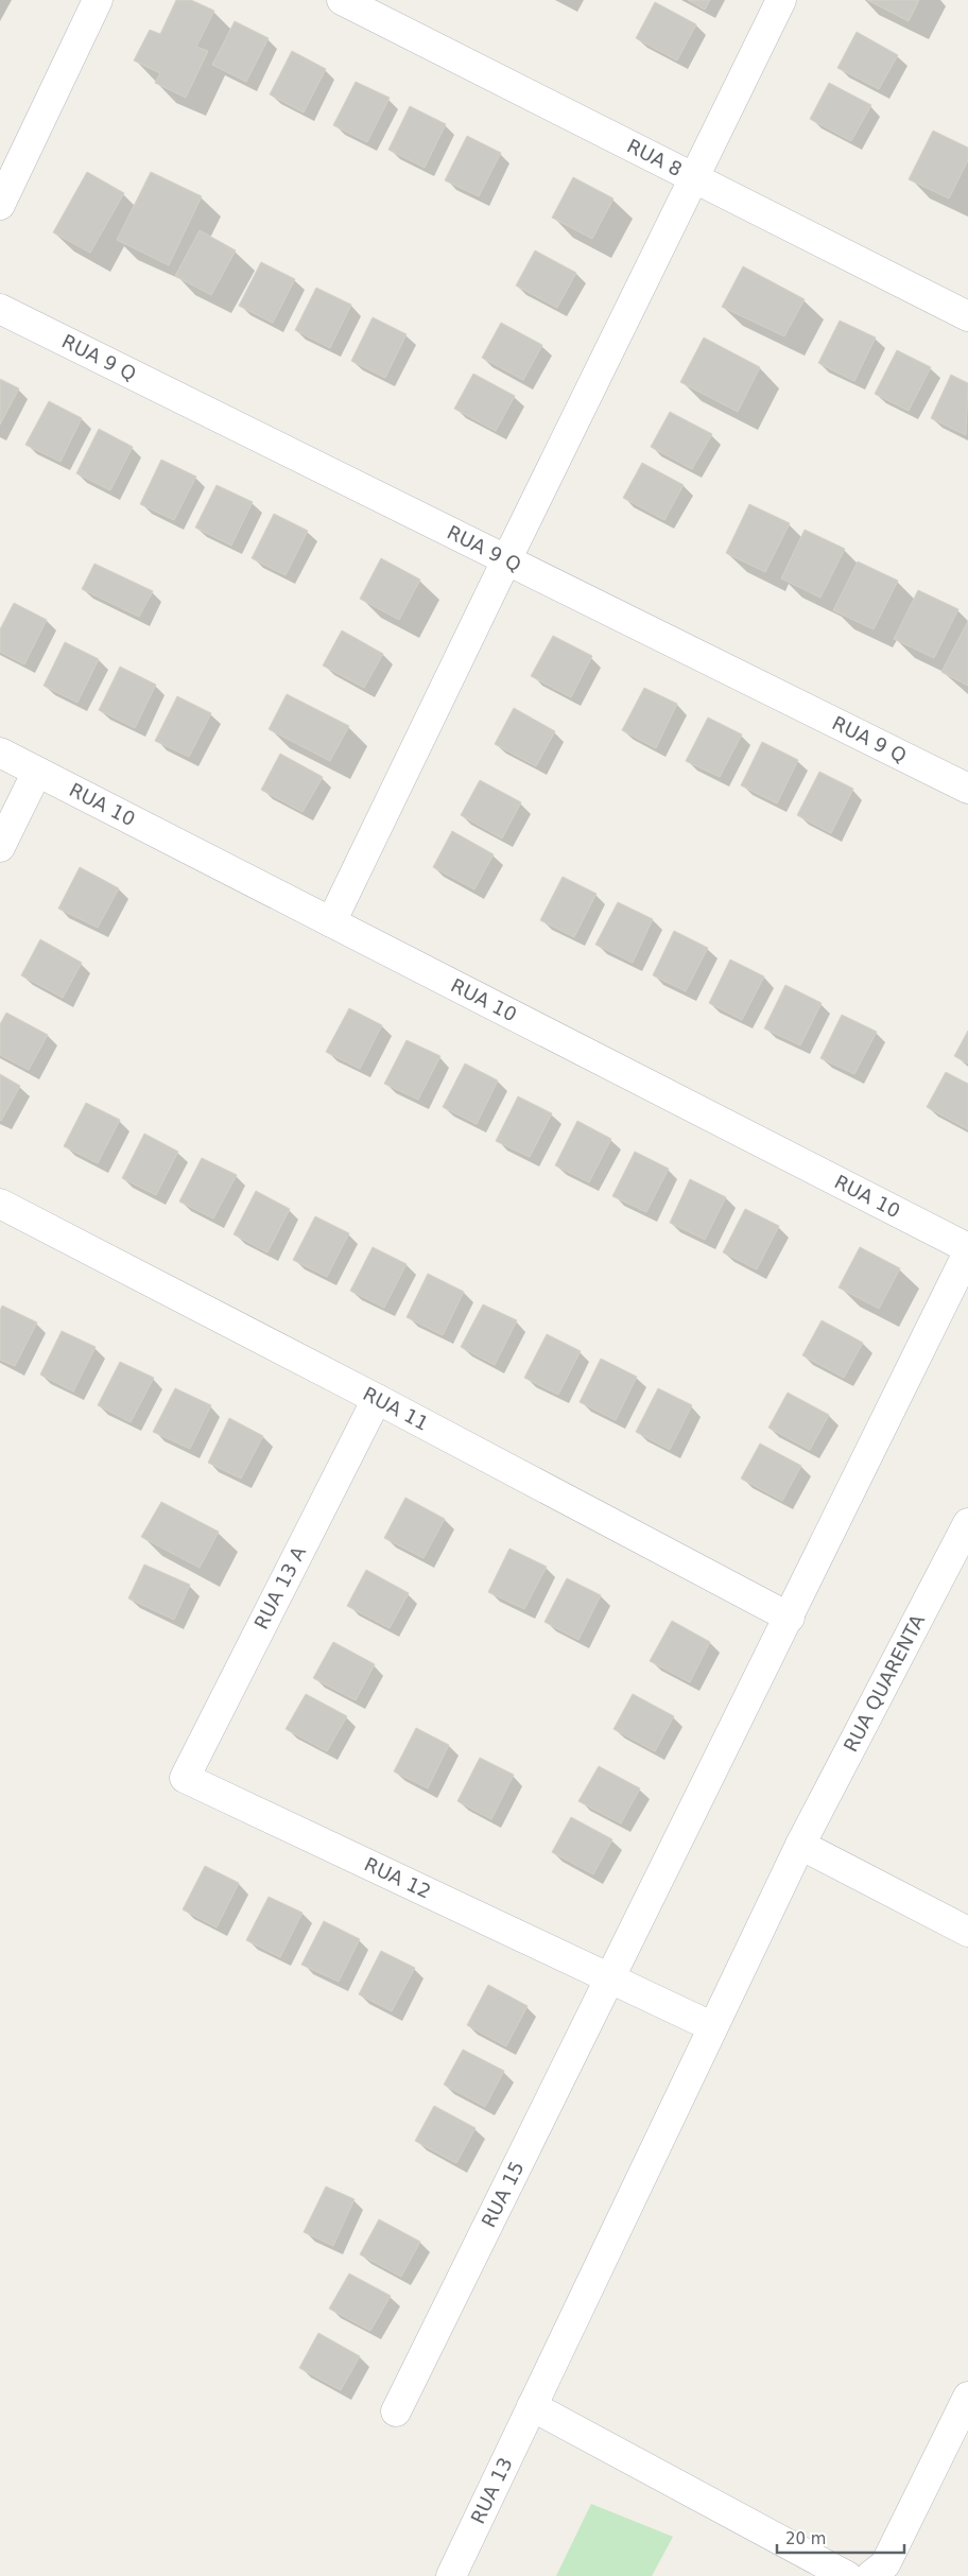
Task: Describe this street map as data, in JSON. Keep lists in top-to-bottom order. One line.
{"streets":{"street":["RUA 8","RUA 9 Q","RUA 10","RUA 11","RUA 13 A","RUA QUARENTA","RUA 12","RUA 15","RUA 13"]},"crossings":[["RUA 11","RUA 13 A"],["RUA 11","RUA 15"],["RUA 13 A","RUA 12"],["RUA QUARENTA","RUA 12"],["RUA QUARENTA","RUA 13"],["RUA 12","RUA 15"],["RUA 12","RUA 13"]],"scale_bar":"20 m"}
